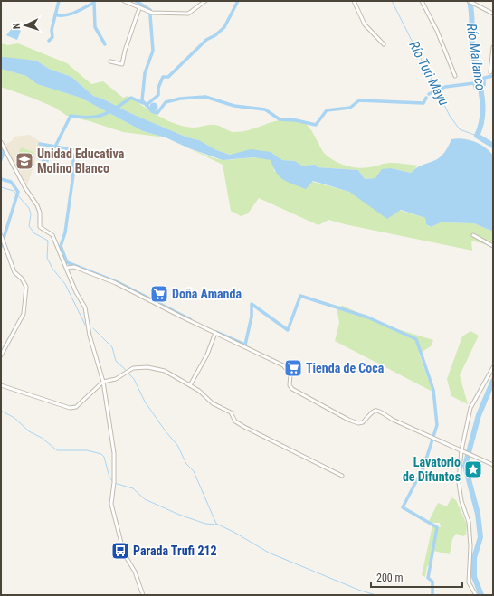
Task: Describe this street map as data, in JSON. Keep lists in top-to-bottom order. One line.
{"water":["Río Mailanco","Río Tuti Mayu"],"places":{"school or university":["Unidad Educativa Molino Blanco"],"supermarket":["Doña Amanda","Tienda de Coca"],"place":["Lavatorio de Difuntos"],"bus stop":["Parada Trufi 212"]},"scale_bar":"200 m","north":"left"}
